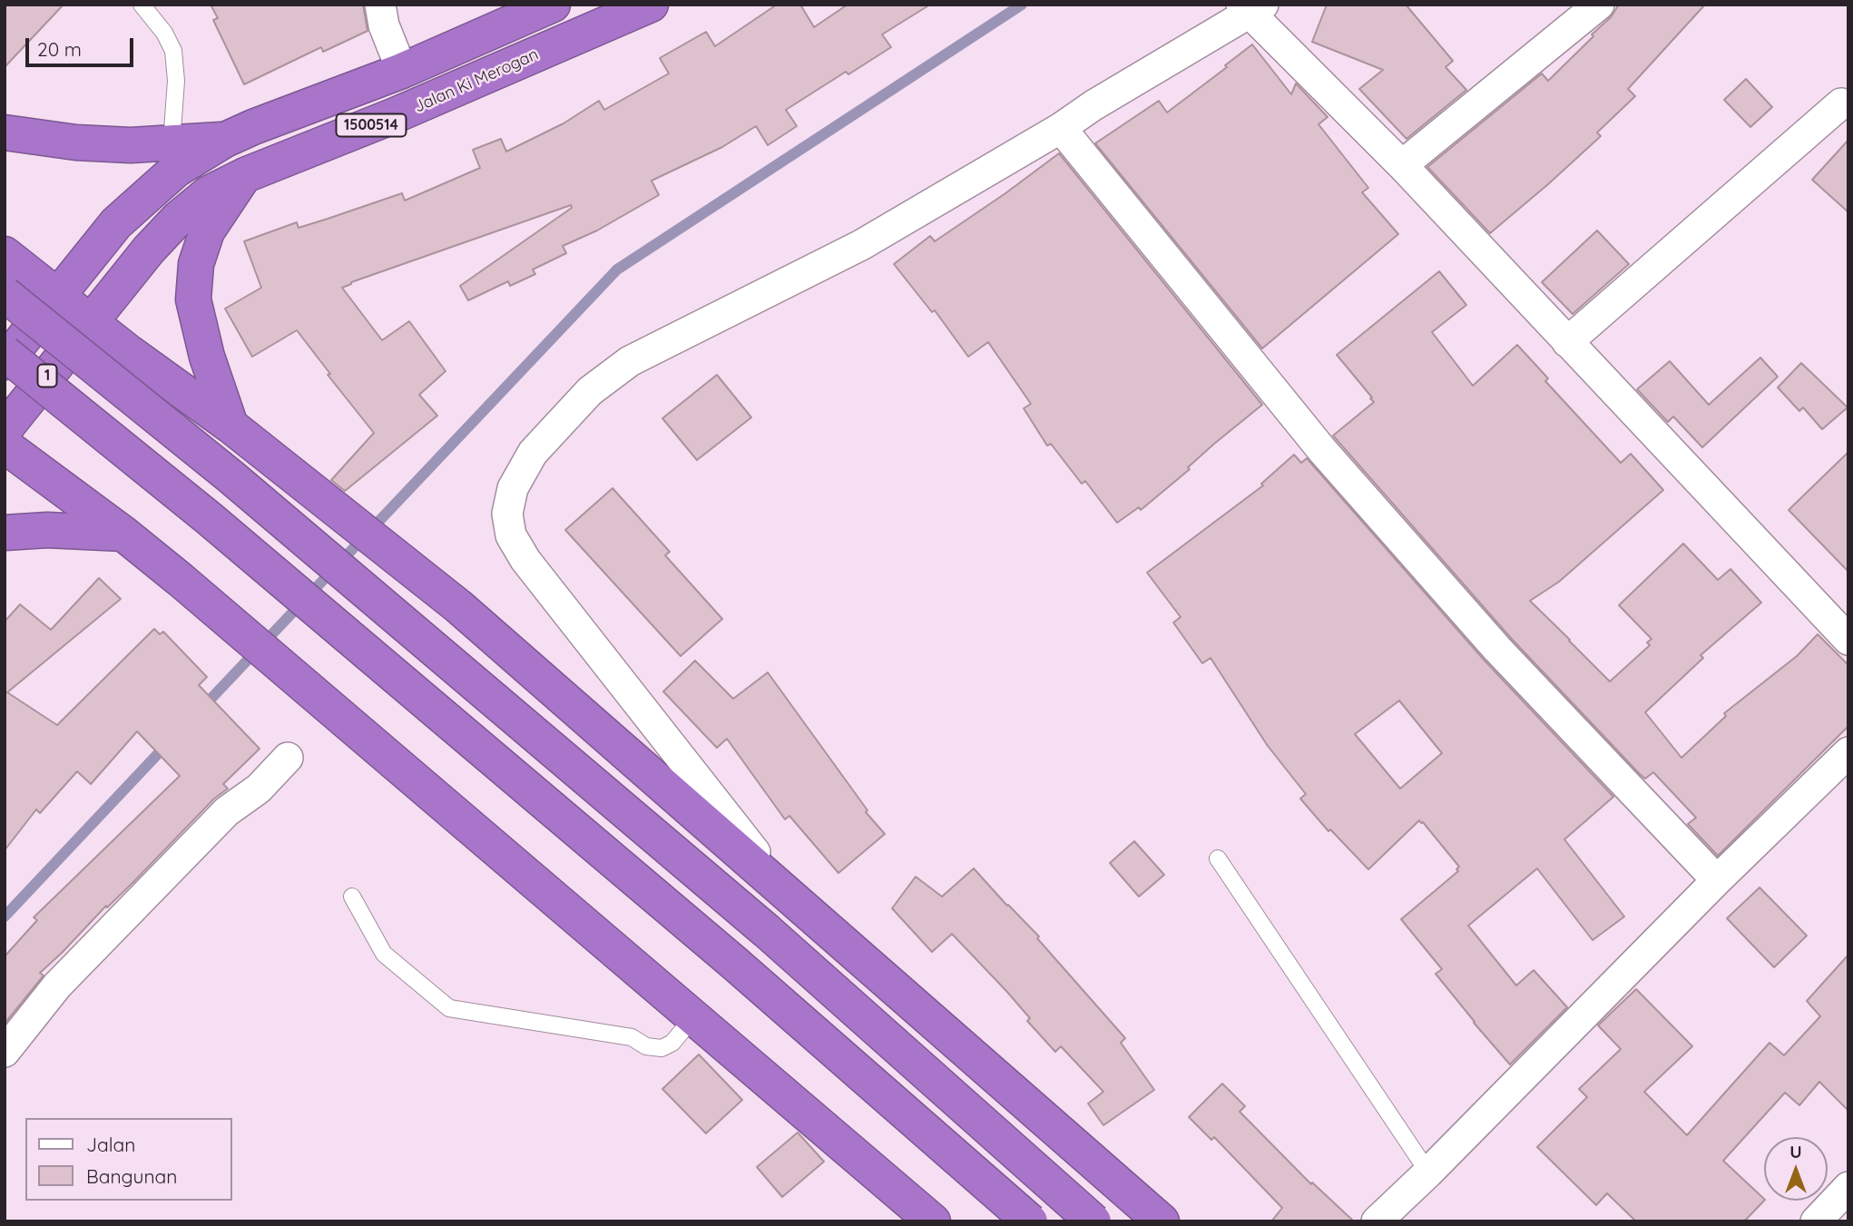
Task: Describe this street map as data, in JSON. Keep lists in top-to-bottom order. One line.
{"streets":{"highway":["Jalan Ki Merogan","1500514","1"]},"crossings":[["Jalan Ki Merogan","1"]],"legend":["Jalan","Bangunan"],"scale_bar":"20 m","north":"top"}
